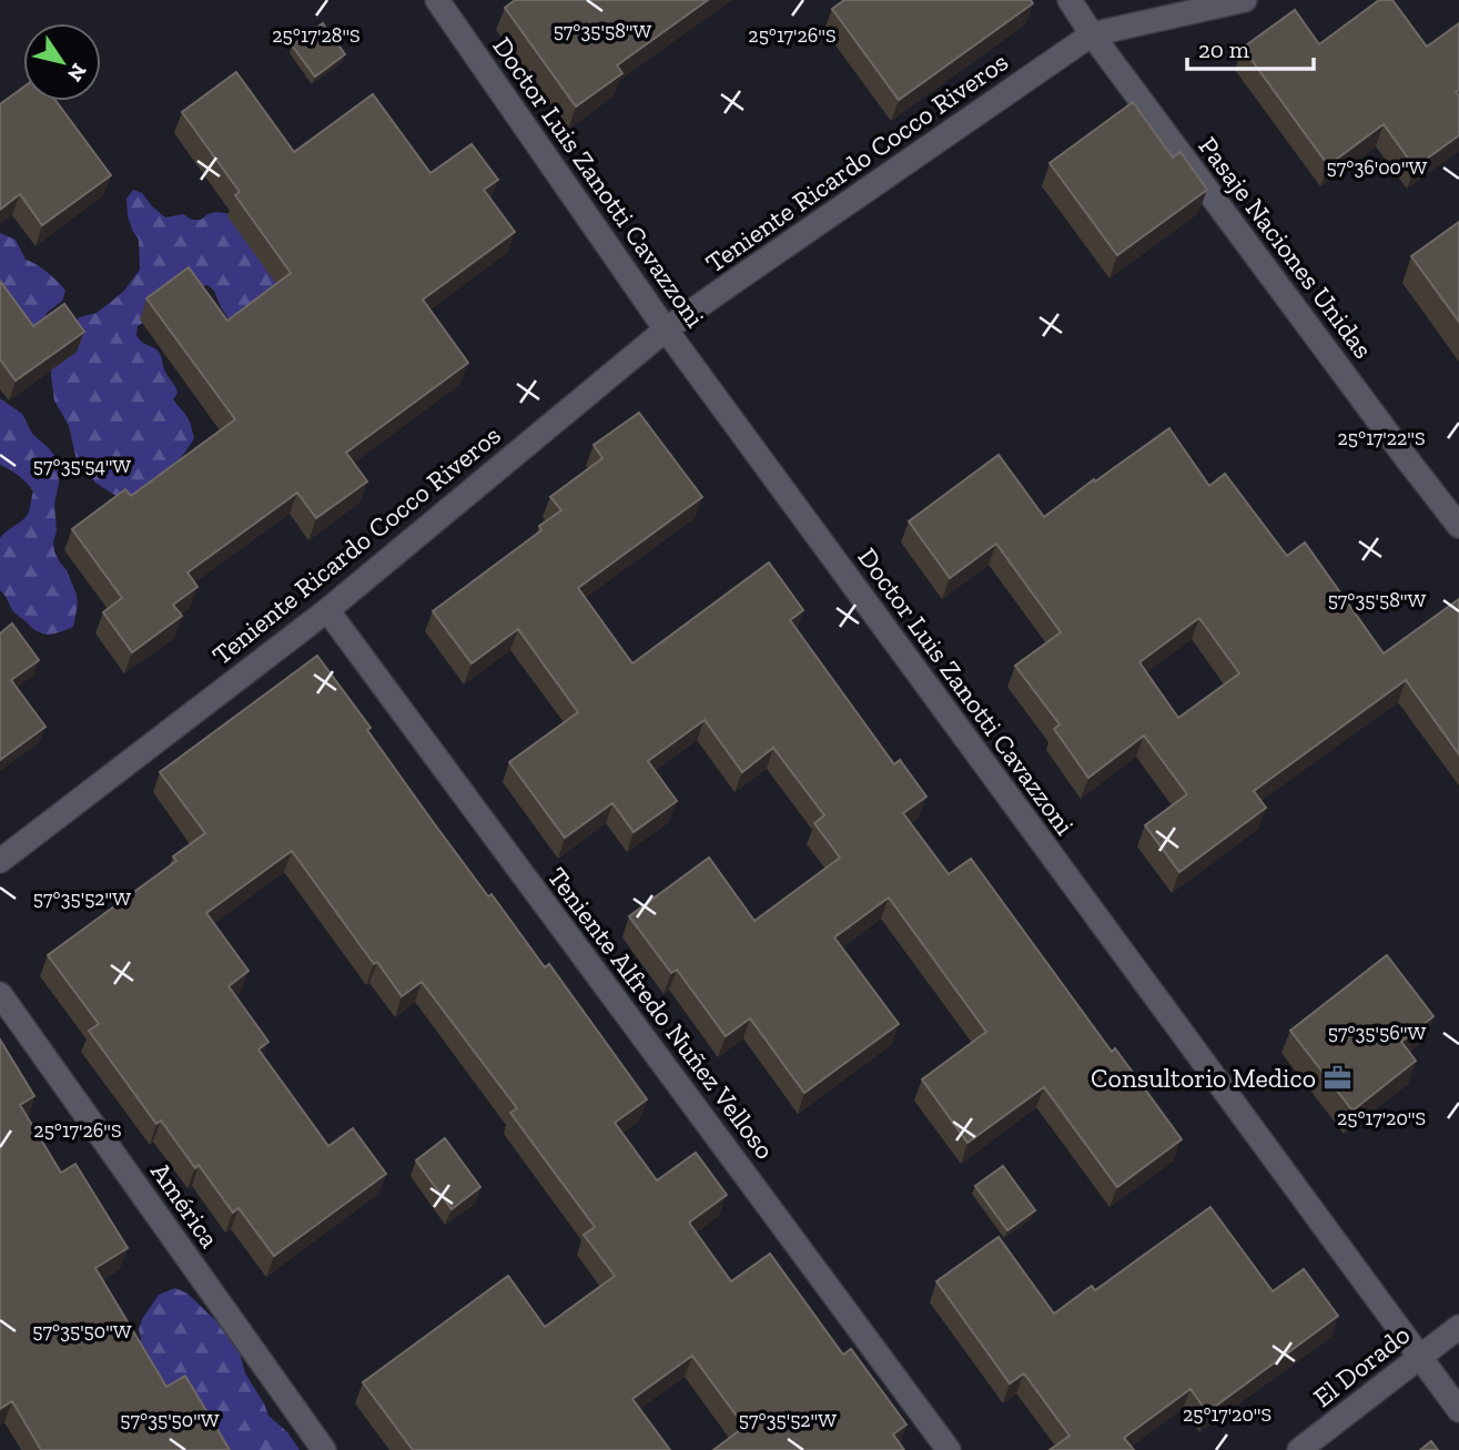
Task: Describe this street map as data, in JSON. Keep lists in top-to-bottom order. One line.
{"streets":{"street":["Teniente Ricardo Cocco Riveros","Doctor Luis Zanotti Cavazzoni","Pasaje Naciones Unidas","Teniente Alfredo Nuñez Velloso","América","El Dorado"]},"crossings":[["Teniente Ricardo Cocco Riveros","Doctor Luis Zanotti Cavazzoni"],["Teniente Ricardo Cocco Riveros","Pasaje Naciones Unidas"],["Teniente Ricardo Cocco Riveros","Teniente Alfredo Nuñez Velloso"],["Doctor Luis Zanotti Cavazzoni","El Dorado"]],"places":{"office":["Consultorio Medico"]},"scale_bar":"20 m","north":"bottom right","coordinates":["57°35'58\"W","25°17'28\"S","25°17'26\"S","57°36'00\"W","25°17'22\"S","57°35'54\"W","57°35'52\"W","57°35'56\"W","25°17'20\"S","57°35'50\"W"]}
